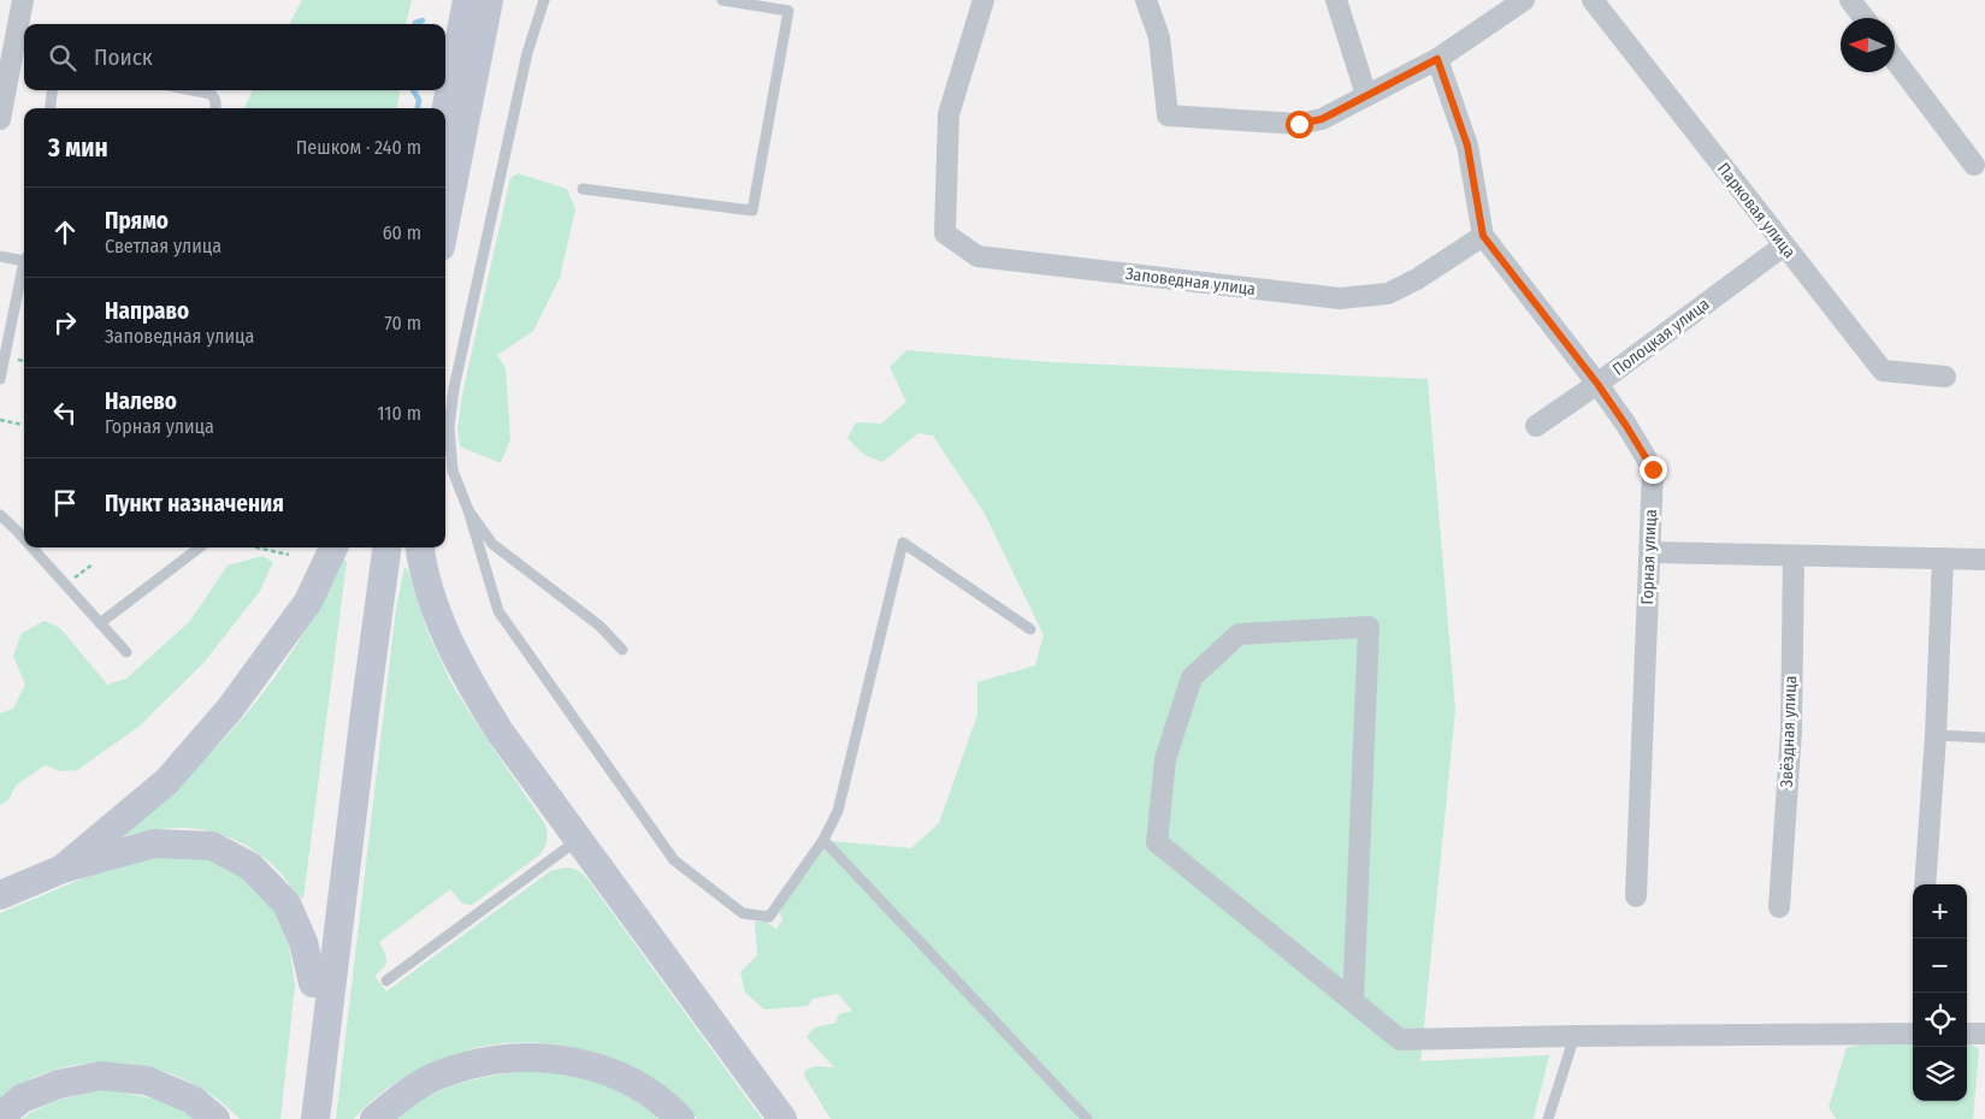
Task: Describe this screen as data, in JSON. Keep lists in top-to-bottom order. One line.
{"streets":{"street":["Парковая улица","Заповедная улица","Полоцкая улица","Горная улица","Звёздная улица"]},"crossings":[["Парковая улица","Полоцкая улица"],["Заповедная улица","Горная улица"],["Полоцкая улица","Горная улица"]],"north":"left","page":{"search":"Поиск","heading":["3 мин","Пешком · 240 m"],"list":[["Прямо","Светлая улица","60 m"],["Направо","Заповедная улица","70 m"],["Налево","Горная улица","110 m"],"Пункт назначения"],"map_buttons":["+","−"]}}
